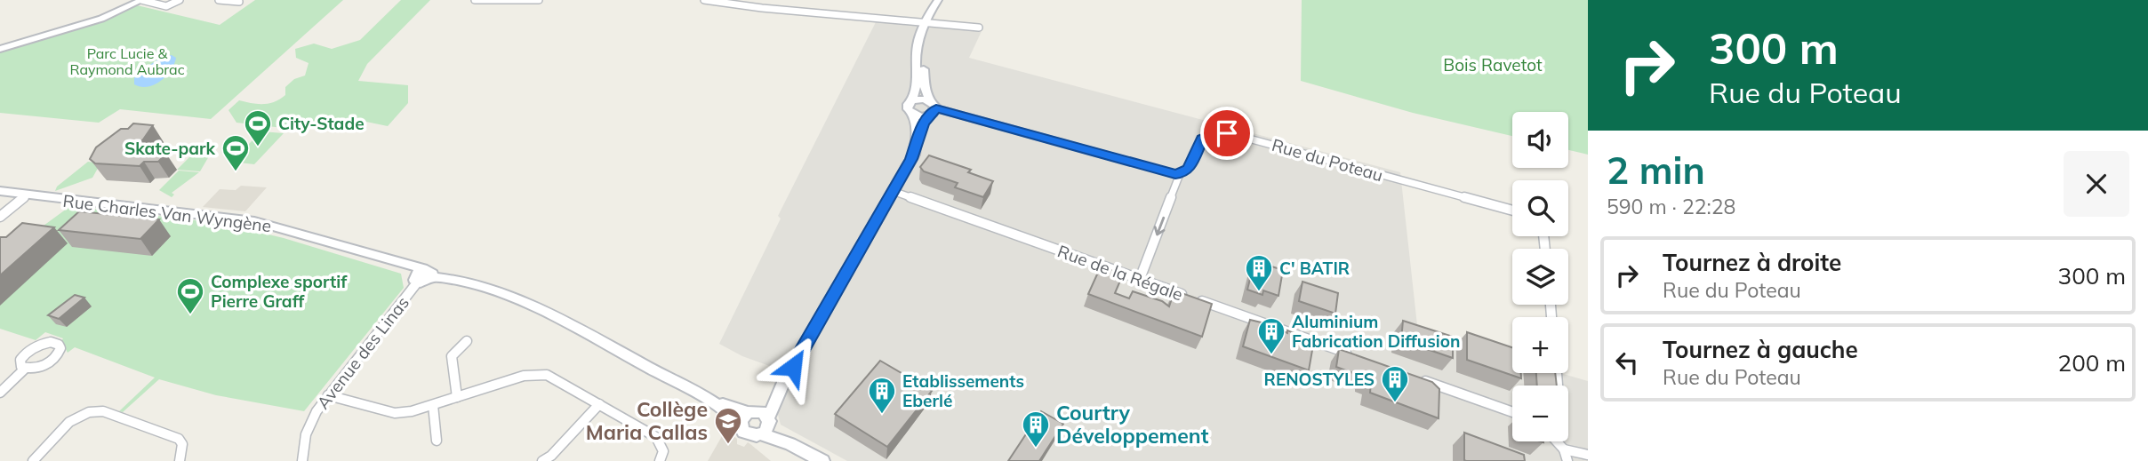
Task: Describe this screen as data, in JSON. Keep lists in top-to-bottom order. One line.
{"streets":{"street":["Rue du Poteau","Rue Charles Van Wyngène","Rue de la Régale","Avenue des Linas"]},"parks":["Parc Lucie & Raymond Aubrac","Bois Ravetot"],"places":{"sports":["City-Stade","Skate-park","Complexe sportif Pierre Graff"],"building":["C' BATIR","Aluminium Fabrication Diffusion","RENOSTYLES","Etablissements Eberlé","Courtry Développement"],"school or university":["Collège Maria Callas"]},"page":{"turn":["300 m","Rue du Poteau"],"map_buttons":["+","−"],"heading":["2 min","590 m · 22:28"],"list":[{"name":"Tournez à droite","note":"Rue du Poteau","value":"300 m"},{"name":"Tournez à gauche","note":"Rue du Poteau","value":"200 m"}]}}
